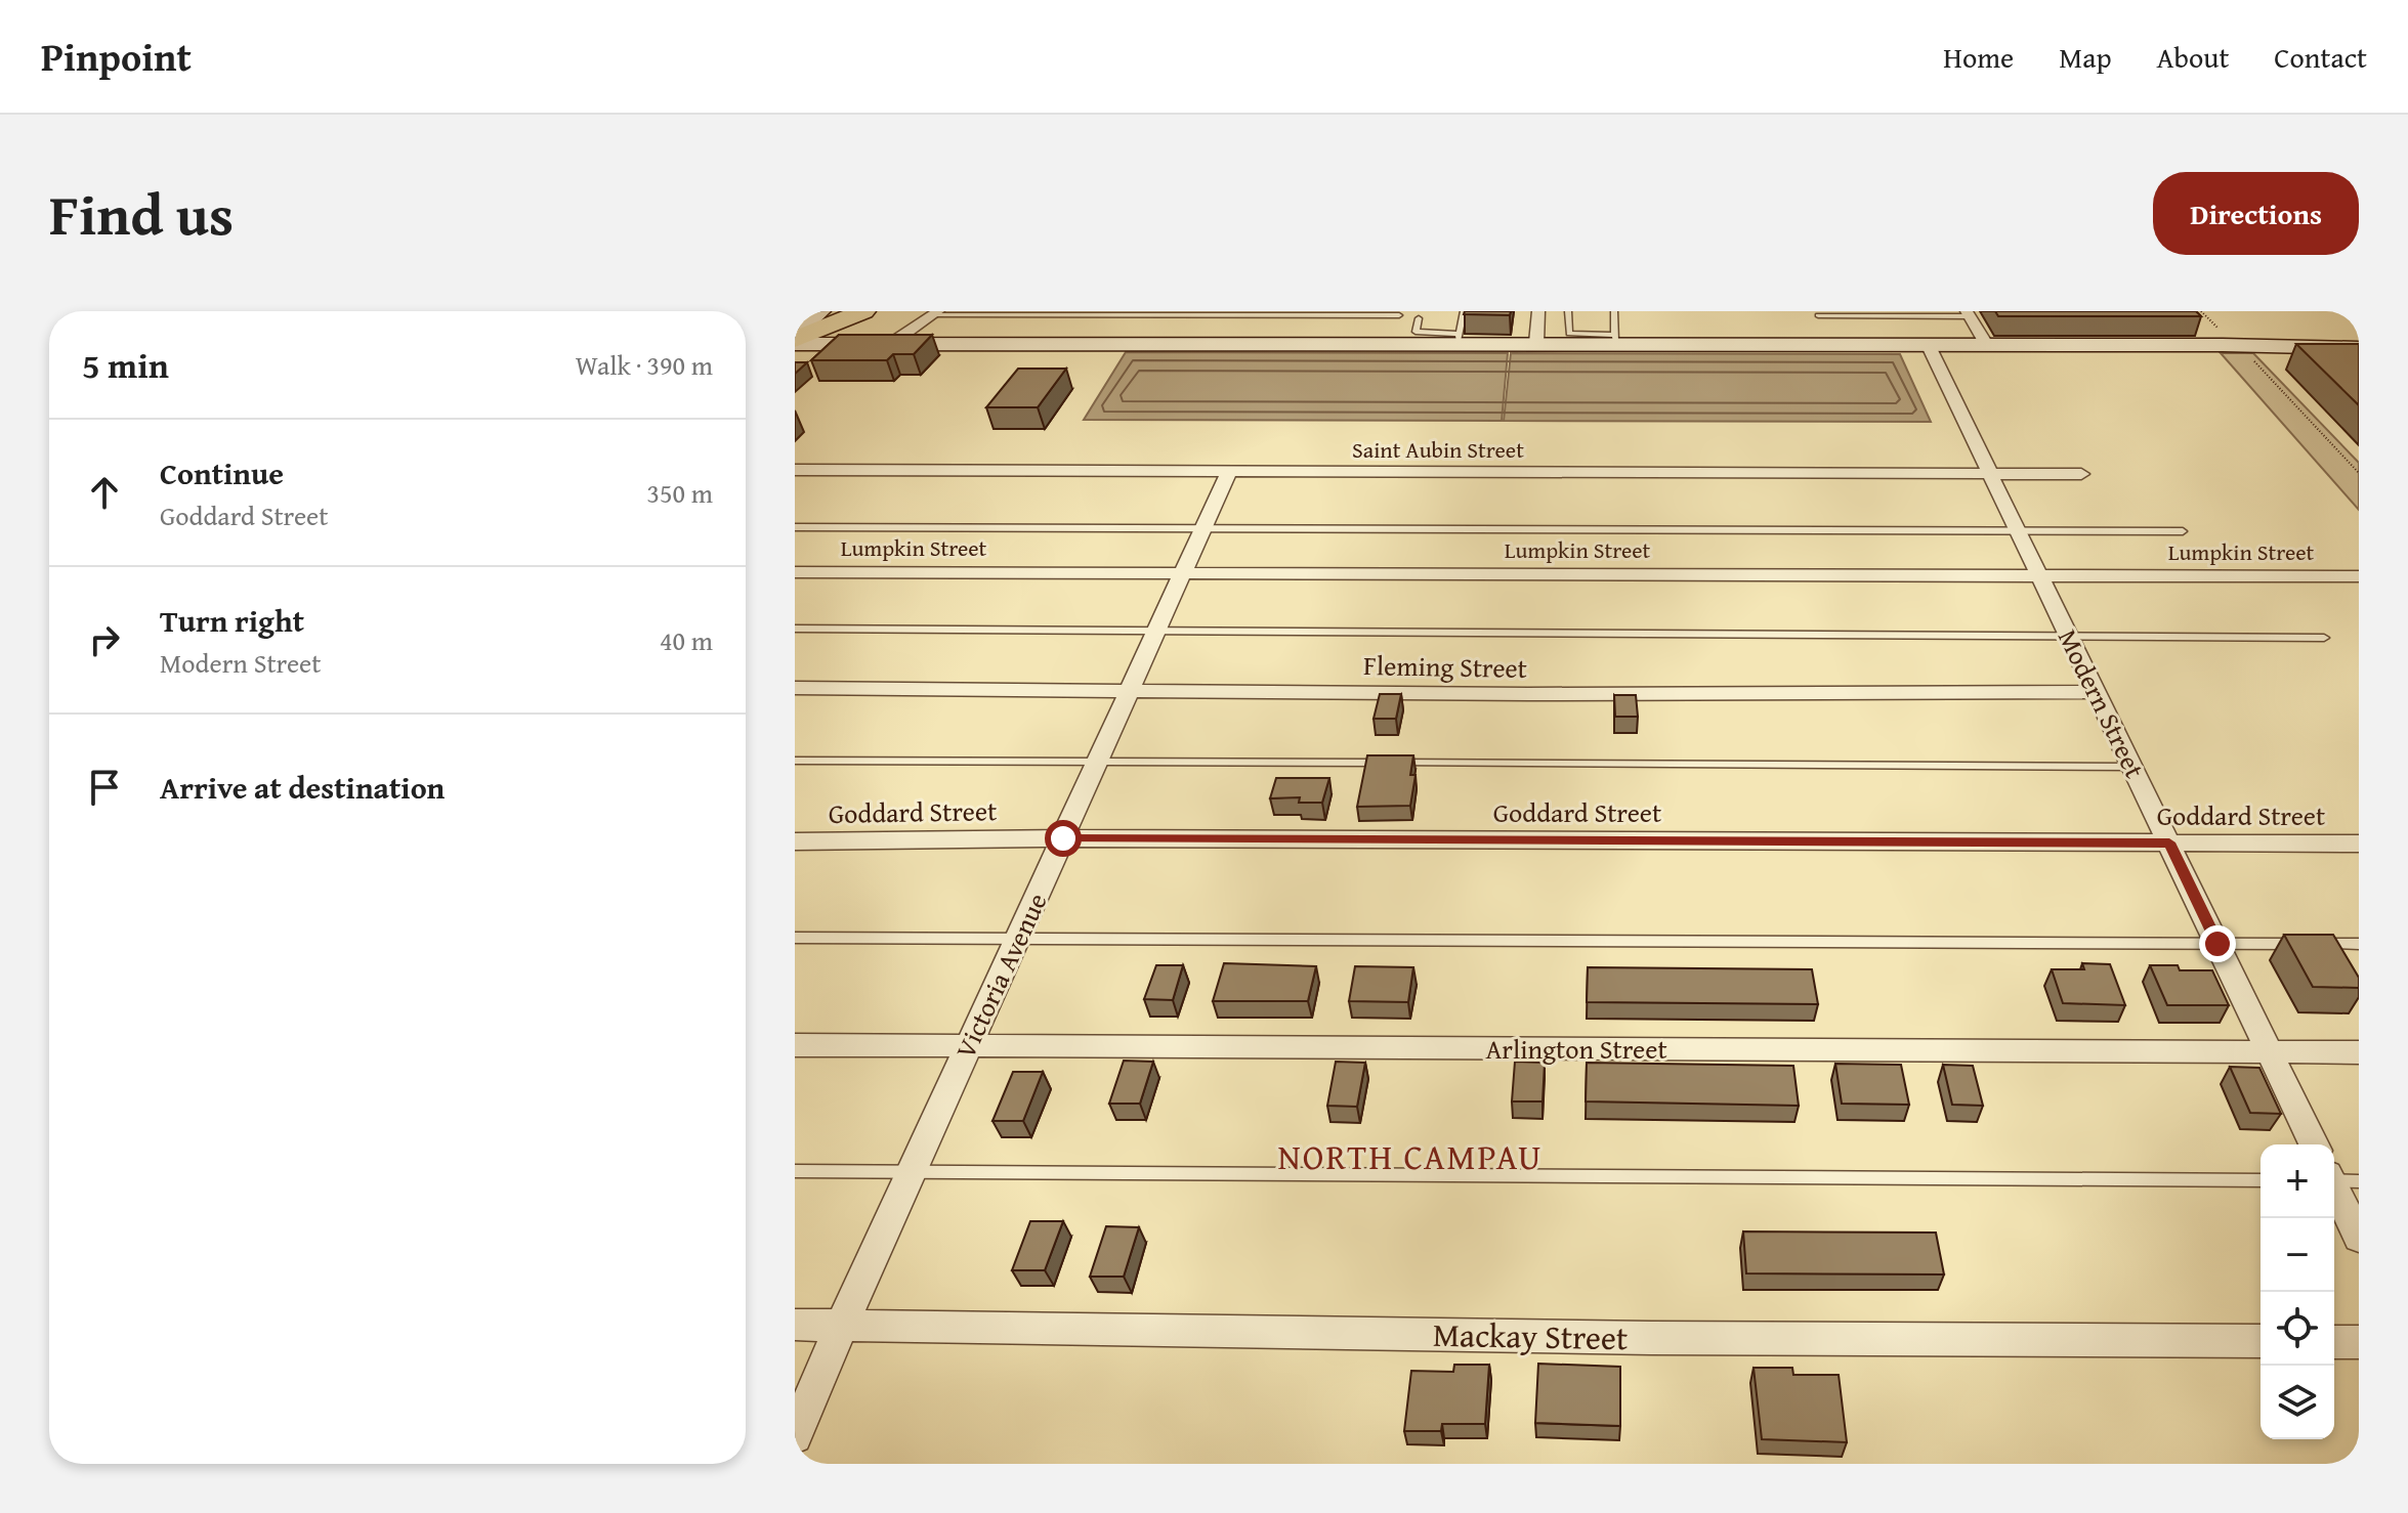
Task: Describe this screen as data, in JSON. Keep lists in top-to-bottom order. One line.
{"streets":{"street":["Saint Aubin Street","Lumpkin Street","Fleming Street","Modern Street","Goddard Street","Victoria Avenue","Arlington Street","Mackay Street"]},"crossings":[["Saint Aubin Street","Modern Street"],["Saint Aubin Street","Victoria Avenue"],["Lumpkin Street","Modern Street"],["Lumpkin Street","Victoria Avenue"],["Fleming Street","Modern Street"],["Fleming Street","Victoria Avenue"],["Modern Street","Goddard Street"],["Modern Street","Arlington Street"],["Goddard Street","Victoria Avenue"],["Victoria Avenue","Arlington Street"],["Victoria Avenue","Mackay Street"]],"districts":["NORTH CAMPAU"],"page":{"header":"Pinpoint","nav":["Home","Map","About","Contact"],"title":"Find us","buttons":"Directions","heading":["5 min","Walk · 390 m"],"list":[["Continue","Goddard Street","350 m"],["Turn right","Modern Street","40 m"],"Arrive at destination"],"map_buttons":["+","−"]}}
